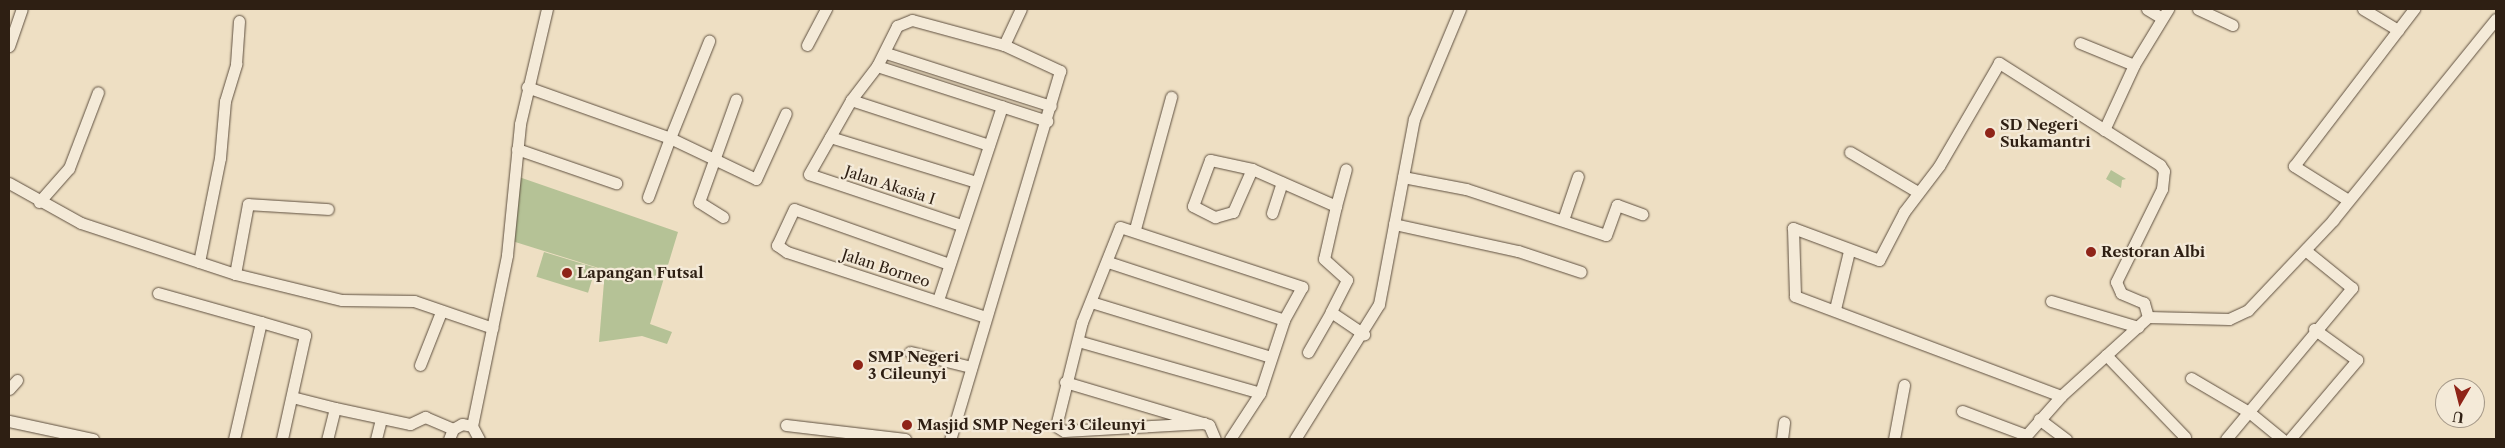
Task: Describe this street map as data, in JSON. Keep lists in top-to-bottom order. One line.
{"streets":{"street":["Jalan Akasia I","Jalan Borneo"]},"places":["SD Negeri Sukamantri","Restoran Albi","Lapangan Futsal","SMP Negeri 3 Cileunyi","Masjid SMP Negeri 3 Cileunyi"],"north":"bottom"}
